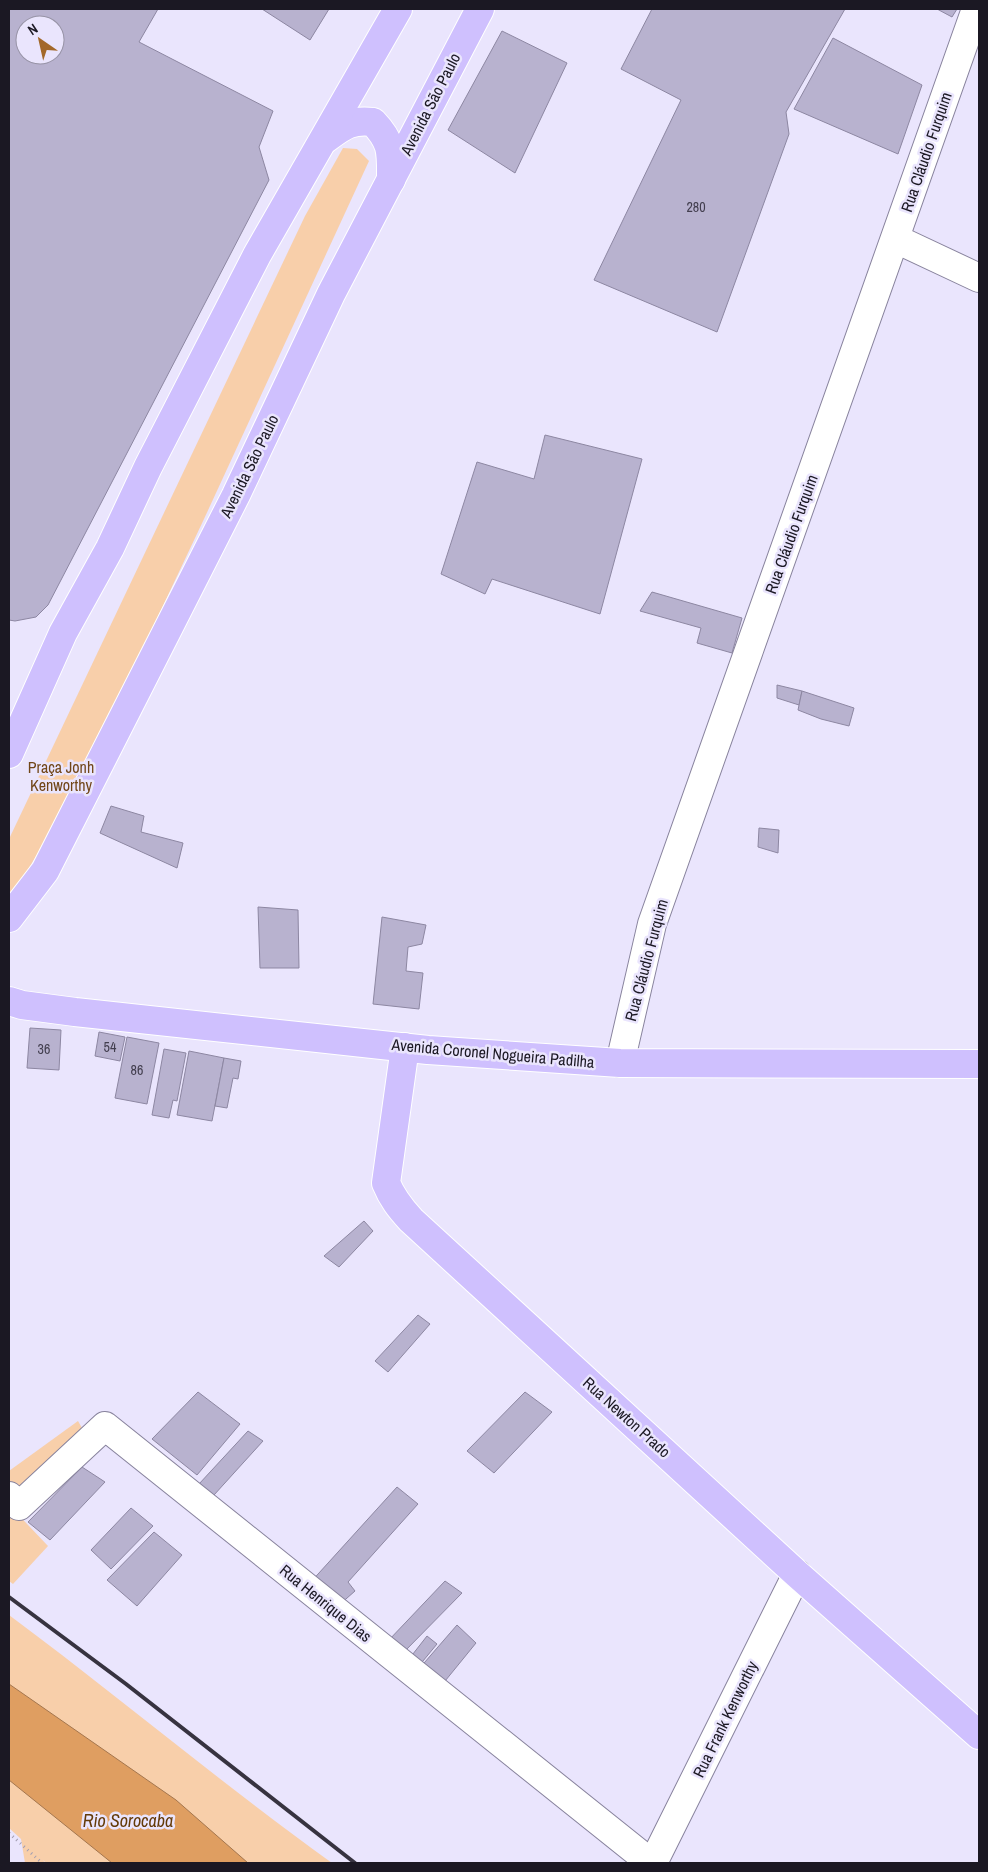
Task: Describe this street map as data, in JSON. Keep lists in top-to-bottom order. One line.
{"streets":{"main road":["Avenida São Paulo","Avenida Coronel Nogueira Padilha","Rua Newton Prado"],"street":["Rua Cláudio Furquim","Rua Henrique Dias","Rua Frank Kenworthy"]},"crossings":[["Rua Cláudio Furquim","Avenida Coronel Nogueira Padilha"],["Avenida Coronel Nogueira Padilha","Rua Newton Prado"],["Rua Newton Prado","Rua Frank Kenworthy"],["Rua Henrique Dias","Rua Frank Kenworthy"]],"water":["Rio Sorocaba"],"parks":["Praça Jonh Kenworthy"],"house_numbers":["280","54","36","86"],"north":"top left"}
